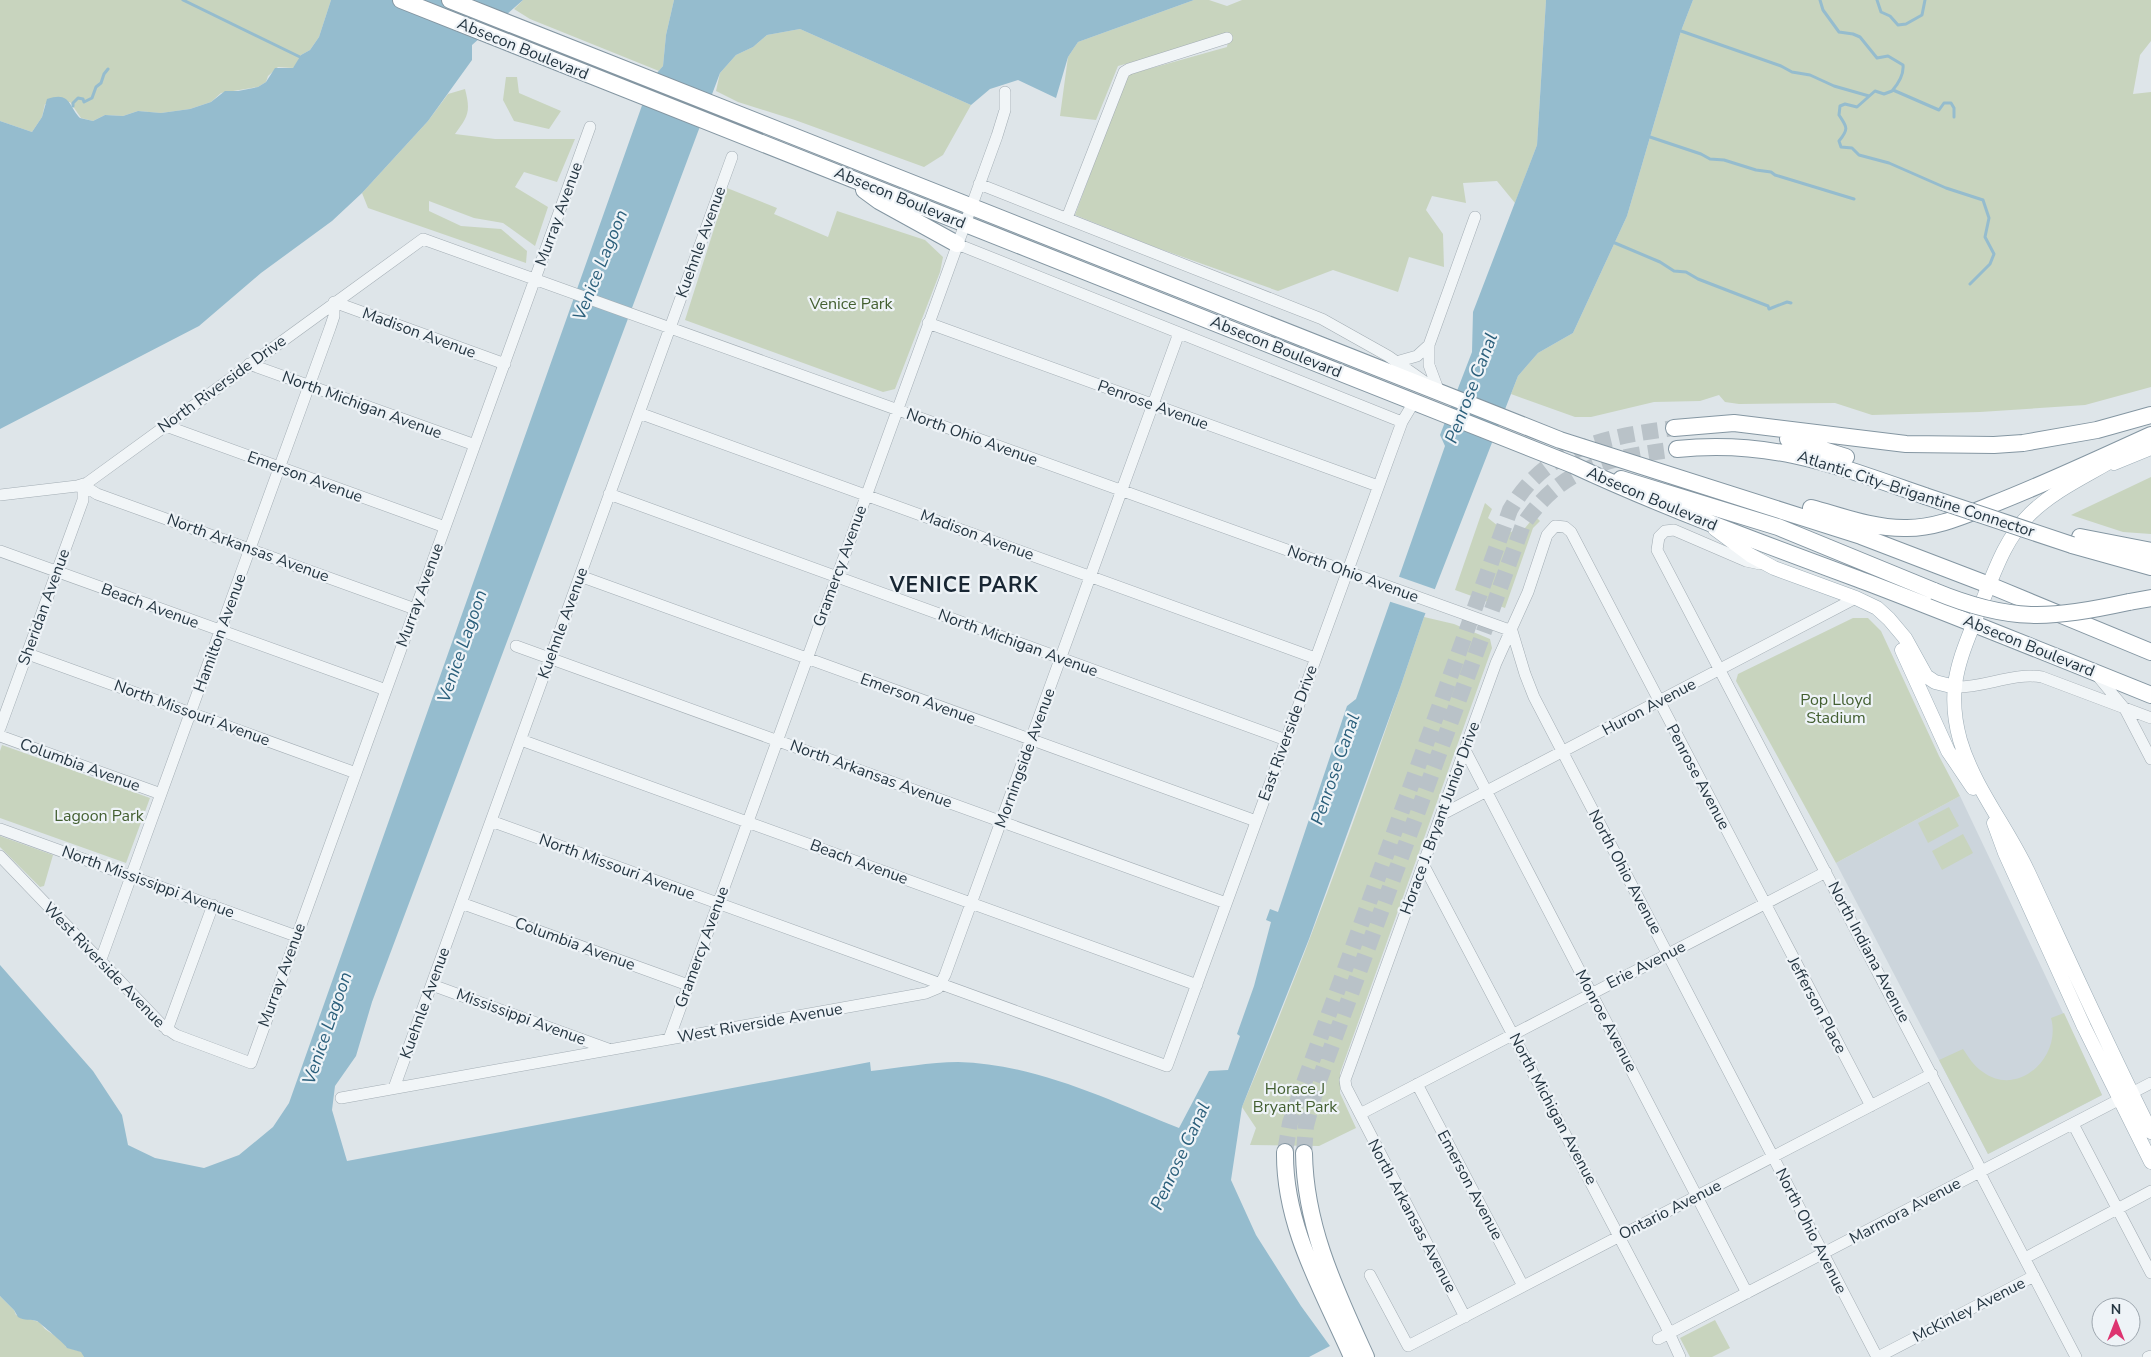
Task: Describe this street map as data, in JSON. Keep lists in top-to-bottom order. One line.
{"streets":{"highway":["Absecon Boulevard","Atlantic City–Brigantine Connector"],"street":["Murray Avenue","Kuehnle Avenue","Madison Avenue","North Riverside Drive","North Michigan Avenue","Penrose Avenue","North Ohio Avenue","Emerson Avenue","North Arkansas Avenue","Gramercy Avenue","Beach Avenue","Sheridan Avenue","Hamilton Avenue","Huron Avenue","North Missouri Avenue","East Riverside Drive","Morningside Avenue","Columbia Avenue","Horace J. Bryant Junior Drive","North Mississippi Avenue","North Indiana Avenue","West Riverside Avenue","Erie Avenue","Jefferson Place","Mississippi Avenue","Monroe Avenue","Ontario Avenue","Marmora Avenue","McKinley Avenue"]},"crossings":[["Absecon Boulevard","Gramercy Avenue"],["Absecon Boulevard","Huron Avenue"],["Absecon Boulevard","East Riverside Drive"],["Absecon Boulevard","Morningside Avenue"],["Absecon Boulevard","North Indiana Avenue"],["Murray Avenue","Madison Avenue"],["Murray Avenue","North Michigan Avenue"],["Murray Avenue","North Ohio Avenue"],["Murray Avenue","Emerson Avenue"],["Murray Avenue","North Arkansas Avenue"],["Murray Avenue","Beach Avenue"],["Murray Avenue","North Missouri Avenue"],["Murray Avenue","North Mississippi Avenue"],["Murray Avenue","West Riverside Avenue"],["Kuehnle Avenue","Madison Avenue"],["Kuehnle Avenue","North Michigan Avenue"],["Kuehnle Avenue","North Ohio Avenue"],["Kuehnle Avenue","Emerson Avenue"],["Kuehnle Avenue","North Arkansas Avenue"],["Kuehnle Avenue","Beach Avenue"],["Kuehnle Avenue","North Missouri Avenue"],["Kuehnle Avenue","Columbia Avenue"],["Kuehnle Avenue","West Riverside Avenue"],["Kuehnle Avenue","Mississippi Avenue"],["Madison Avenue","North Riverside Drive"],["Madison Avenue","Gramercy Avenue"],["Madison Avenue","Hamilton Avenue"],["Madison Avenue","East Riverside Drive"],["Madison Avenue","Morningside Avenue"],["North Riverside Drive","North Michigan Avenue"],["North Riverside Drive","North Ohio Avenue"],["North Riverside Drive","Emerson Avenue"],["North Riverside Drive","North Arkansas Avenue"],["North Riverside Drive","Sheridan Avenue"],["North Riverside Drive","Hamilton Avenue"],["North Michigan Avenue","Gramercy Avenue"],["North Michigan Avenue","Hamilton Avenue"],["North Michigan Avenue","East Riverside Drive"],["North Michigan Avenue","Morningside Avenue"],["North Michigan Avenue","Horace J. Bryant Junior Drive"],["North Michigan Avenue","Erie Avenue"],["North Michigan Avenue","Ontario Avenue"],["North Michigan Avenue","Marmora Avenue"],["Penrose Avenue","Gramercy Avenue"],["Penrose Avenue","Huron Avenue"],["Penrose Avenue","East Riverside Drive"],["Penrose Avenue","Morningside Avenue"],["Penrose Avenue","Horace J. Bryant Junior Drive"],["Penrose Avenue","Erie Avenue"],["Penrose Avenue","Jefferson Place"],["North Ohio Avenue","Gramercy Avenue"],["North Ohio Avenue","Huron Avenue"],["North Ohio Avenue","East Riverside Drive"],["North Ohio Avenue","Morningside Avenue"],["North Ohio Avenue","Horace J. Bryant Junior Drive"],["North Ohio Avenue","Erie Avenue"],["North Ohio Avenue","Ontario Avenue"],["North Ohio Avenue","Marmora Avenue"],["North Ohio Avenue","McKinley Avenue"],["Emerson Avenue","Gramercy Avenue"],["Emerson Avenue","Hamilton Avenue"],["Emerson Avenue","East Riverside Drive"],["Emerson Avenue","Morningside Avenue"],["Emerson Avenue","Erie Avenue"],["Emerson Avenue","Ontario Avenue"],["North Arkansas Avenue","Gramercy Avenue"],["North Arkansas Avenue","Sheridan Avenue"],["North Arkansas Avenue","Hamilton Avenue"],["North Arkansas Avenue","East Riverside Drive"],["North Arkansas Avenue","Morningside Avenue"],["North Arkansas Avenue","Horace J. Bryant Junior Drive"],["North Arkansas Avenue","Erie Avenue"],["North Arkansas Avenue","Ontario Avenue"],["Gramercy Avenue","Beach Avenue"],["Gramercy Avenue","North Missouri Avenue"],["Gramercy Avenue","Columbia Avenue"],["Gramercy Avenue","West Riverside Avenue"],["Beach Avenue","Sheridan Avenue"],["Beach Avenue","Hamilton Avenue"],["Beach Avenue","East Riverside Drive"],["Beach Avenue","Morningside Avenue"],["Sheridan Avenue","North Missouri Avenue"],["Hamilton Avenue","North Missouri Avenue"],["Hamilton Avenue","Columbia Avenue"],["Hamilton Avenue","North Mississippi Avenue"],["Hamilton Avenue","West Riverside Avenue"],["Huron Avenue","Horace J. Bryant Junior Drive"],["Huron Avenue","North Indiana Avenue"],["Huron Avenue","Monroe Avenue"],["North Missouri Avenue","East Riverside Drive"],["North Missouri Avenue","Morningside Avenue"],["North Missouri Avenue","West Riverside Avenue"],["East Riverside Drive","Morningside Avenue"],["East Riverside Drive","West Riverside Avenue"],["Morningside Avenue","West Riverside Avenue"],["Horace J. Bryant Junior Drive","Erie Avenue"],["Horace J. Bryant Junior Drive","Monroe Avenue"],["North Indiana Avenue","Erie Avenue"],["North Indiana Avenue","Ontario Avenue"],["North Indiana Avenue","Marmora Avenue"],["North Indiana Avenue","McKinley Avenue"],["West Riverside Avenue","Mississippi Avenue"],["Erie Avenue","Jefferson Place"],["Erie Avenue","Monroe Avenue"],["Jefferson Place","Ontario Avenue"],["Monroe Avenue","Ontario Avenue"],["Monroe Avenue","Marmora Avenue"]],"districts":["VENICE PARK"],"water":["Venice Lagoon","Penrose Canal"],"parks":["Venice Park","Pop Lloyd Stadium","Lagoon Park","Horace J Bryant Park"],"north":"top"}
